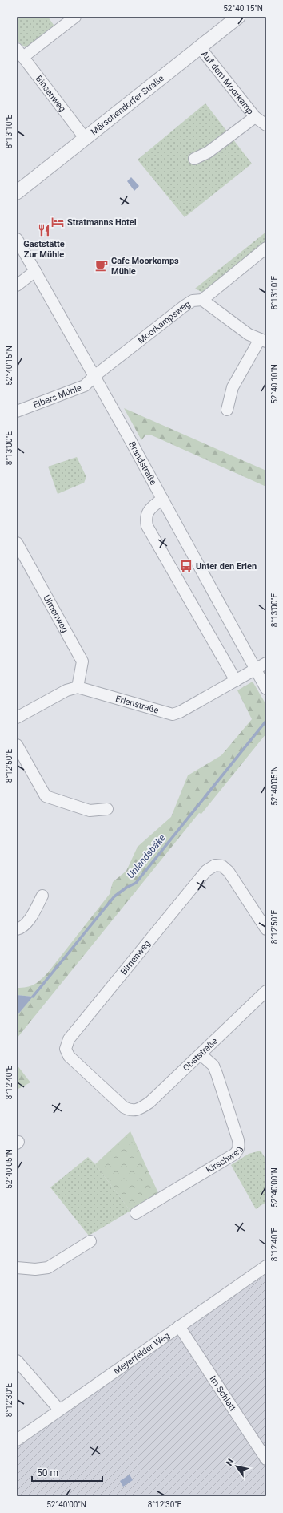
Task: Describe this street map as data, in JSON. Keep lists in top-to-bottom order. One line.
{"streets":{"street":["Auf dem Moorkamp","Binsenweg","Märschendorfer Straße","Moorkampsweg","Elbers Mühle","Brandstraße","Ulmenweg","Erlenstraße","Birnenweg","Obststraße","Kirschweg","Meyerfelder Weg","Im Schlatt"]},"crossings":[["Auf dem Moorkamp","Märschendorfer Straße"],["Binsenweg","Märschendorfer Straße"],["Moorkampsweg","Elbers Mühle"],["Moorkampsweg","Brandstraße"],["Elbers Mühle","Brandstraße"],["Brandstraße","Erlenstraße"],["Ulmenweg","Erlenstraße"],["Birnenweg","Obststraße"],["Obststraße","Kirschweg"],["Meyerfelder Weg","Im Schlatt"]],"water":["Unlandsbäke"],"places":{"hotel":["Stratmanns Hotel"],"restaurant":["Gaststätte Zur Mühle"],"cafe":["Cafe Moorkamps Mühle"],"bus stop":["Unter den Erlen"]},"scale_bar":"50 m","north":"top left","coordinates":["52°40'15\"N","8°13'10\"E","52°40'10\"N","8°13'00\"E","8°12'50\"E","52°40'05\"N","8°12'40\"E","52°40'00\"N","8°12'30\"E"]}
